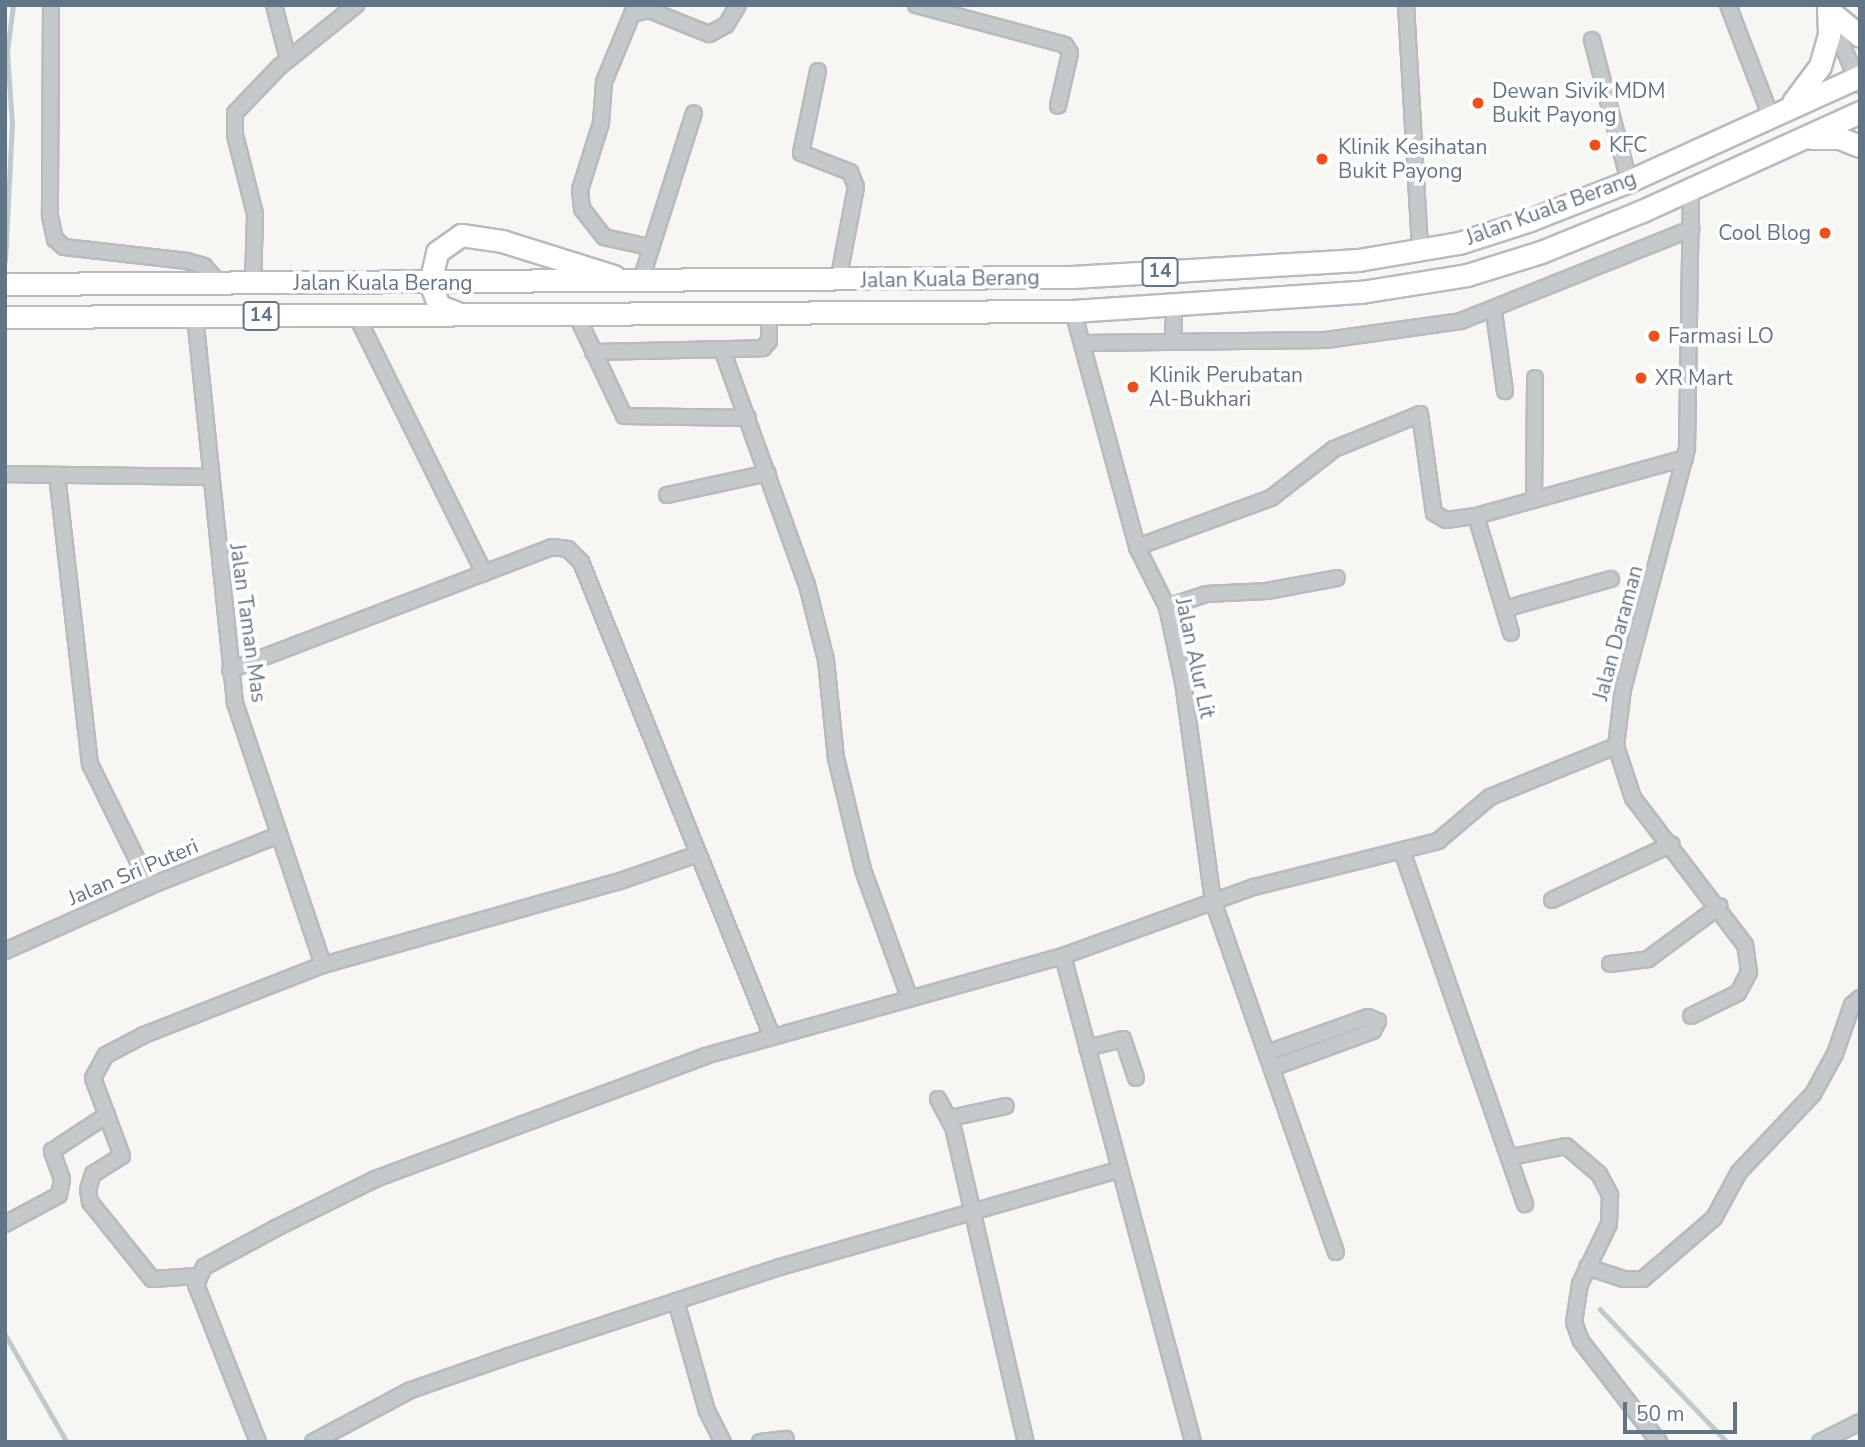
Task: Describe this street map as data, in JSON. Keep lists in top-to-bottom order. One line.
{"streets":{"highway":["Jalan Kuala Berang","14"],"street":["Jalan Taman Mas","Jalan Daraman","Jalan Alur Lit","Jalan Sri Puteri"]},"crossings":[["Jalan Kuala Berang","Jalan Taman Mas"],["Jalan Kuala Berang","Jalan Daraman"],["Jalan Kuala Berang","Jalan Alur Lit"],["Jalan Taman Mas","Jalan Sri Puteri"]],"places":["Dewan Sivik MDM Bukit Payong","KFC","Klinik Kesihatan Bukit Payong","Cool Blog","Farmasi LO","XR Mart","Klinik Perubatan Al-Bukhari"],"scale_bar":"50 m"}
